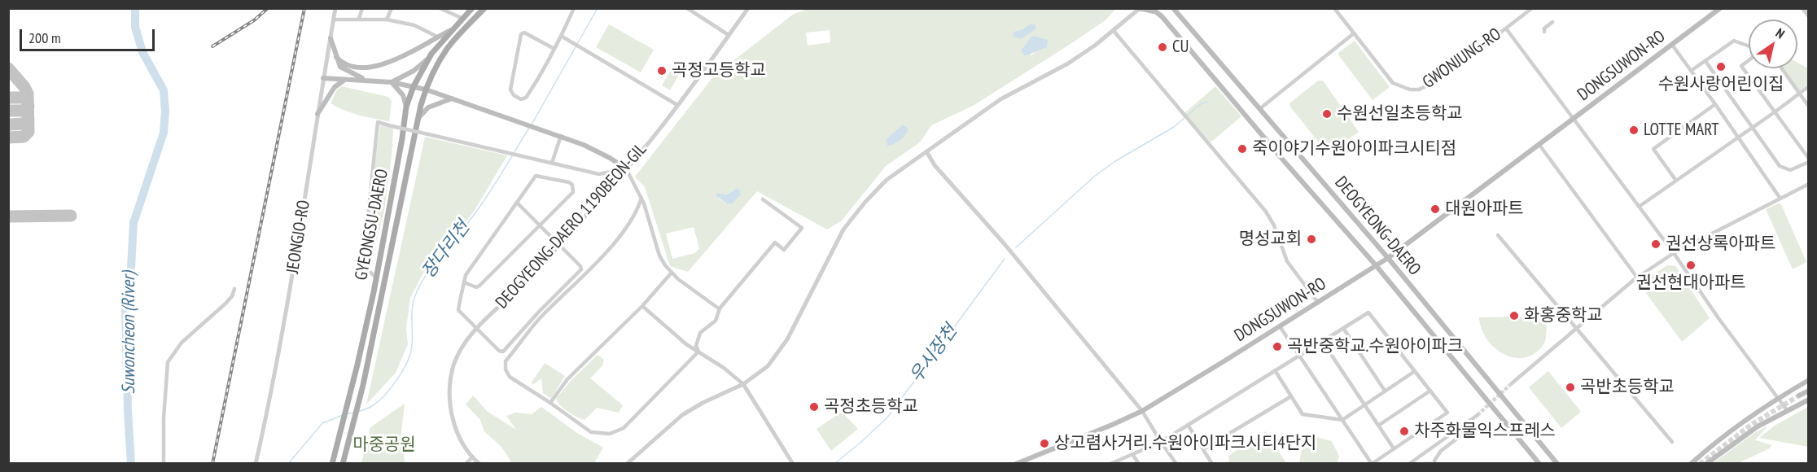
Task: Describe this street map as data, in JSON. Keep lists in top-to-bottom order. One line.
{"streets":{"main road":["DONGSUWON-RO","GYEONGSU-DAERO","DEOGYEONG-DAERO"],"street":["GWONJUNG-RO","DEOGYEONG-DAERO 1190BEON-GIL","JEONGJO-RO"]},"crossings":[["DONGSUWON-RO","DEOGYEONG-DAERO"]],"water":["장다리천","Suwoncheon (River)","우시장천"],"parks":["마중공원"],"places":["CU","수원사랑어린이집","곡정고등학교","수원선일초등학교","LOTTE MART","죽이야기수원아이파크시티점","대원아파트","명성교회","권선상록아파트","권선현대아파트","화홍중학교","곡반중학교.수원아이파크","곡반초등학교","곡정초등학교","차주화물익스프레스","상고렴사거리.수원아이파크시티4단지"],"scale_bar":"200 m","north":"top right"}
